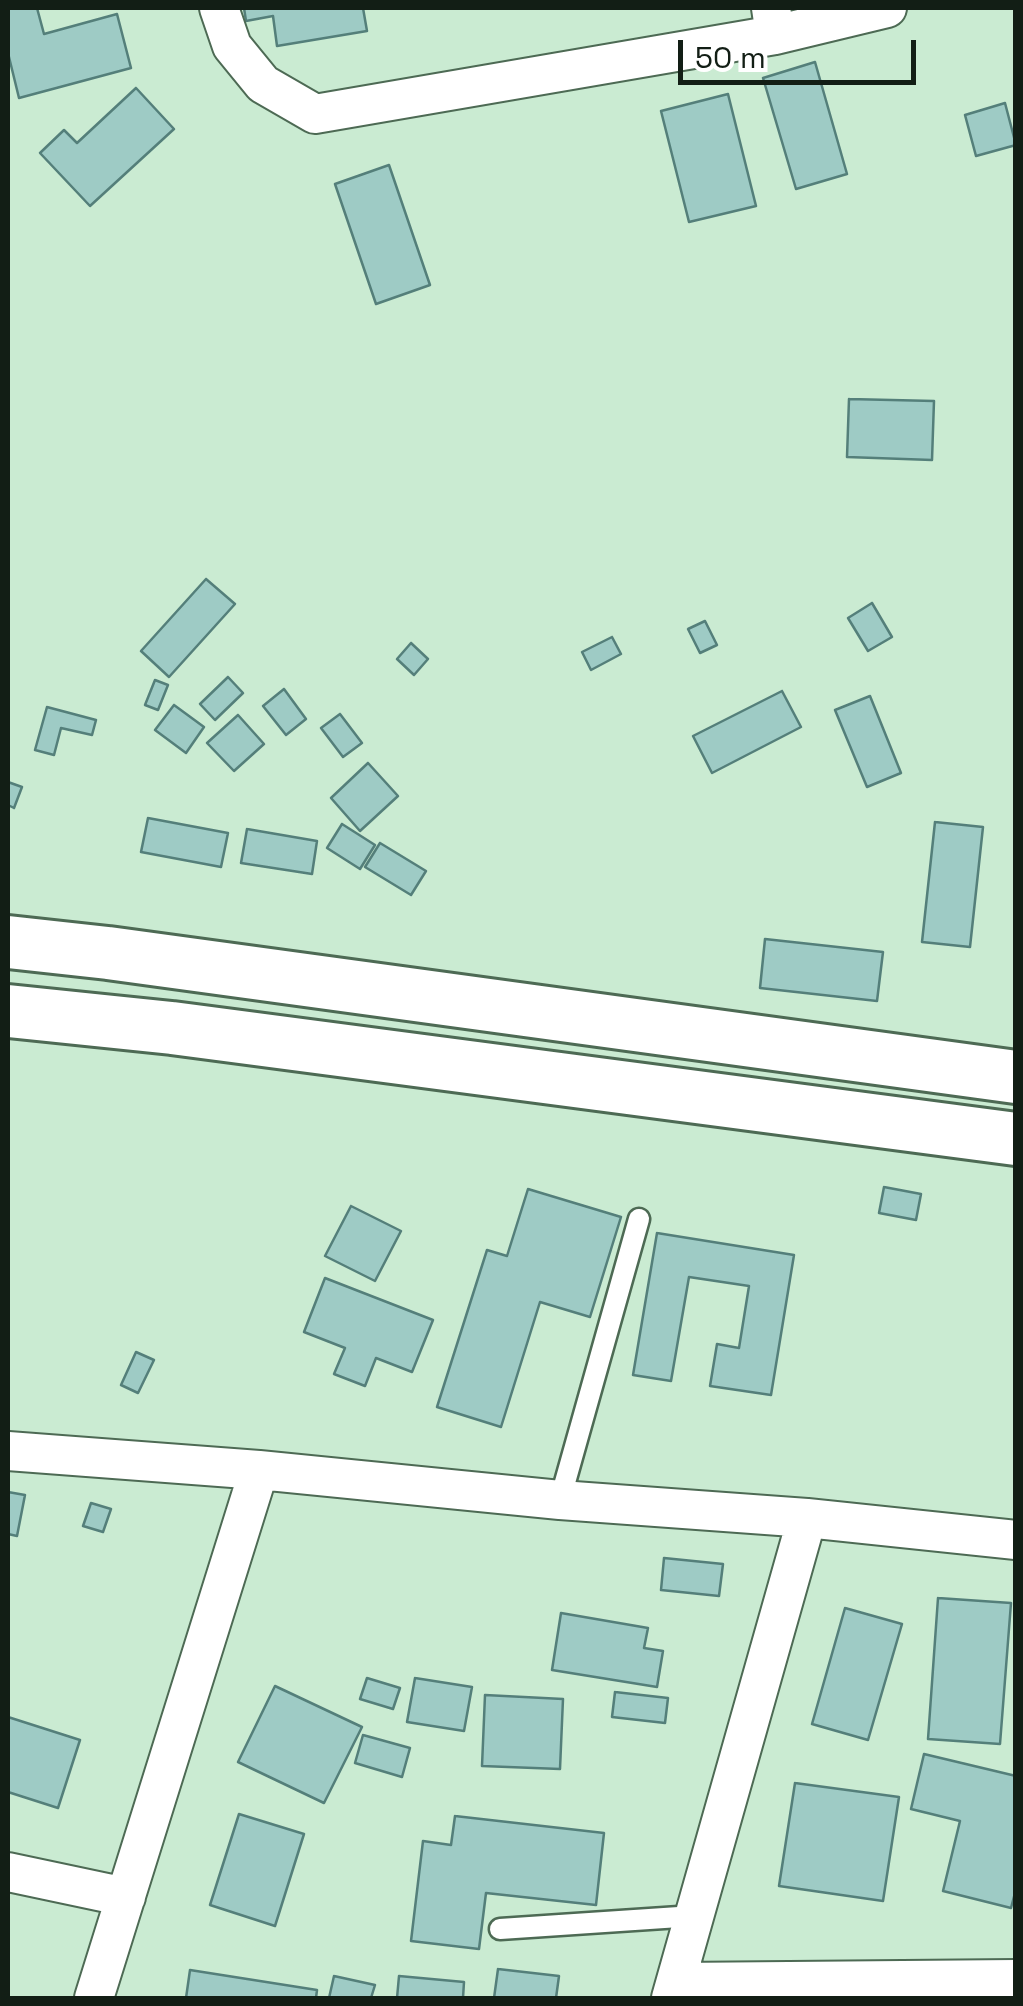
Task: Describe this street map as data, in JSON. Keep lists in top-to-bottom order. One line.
{"scale_bar":"50 m"}
